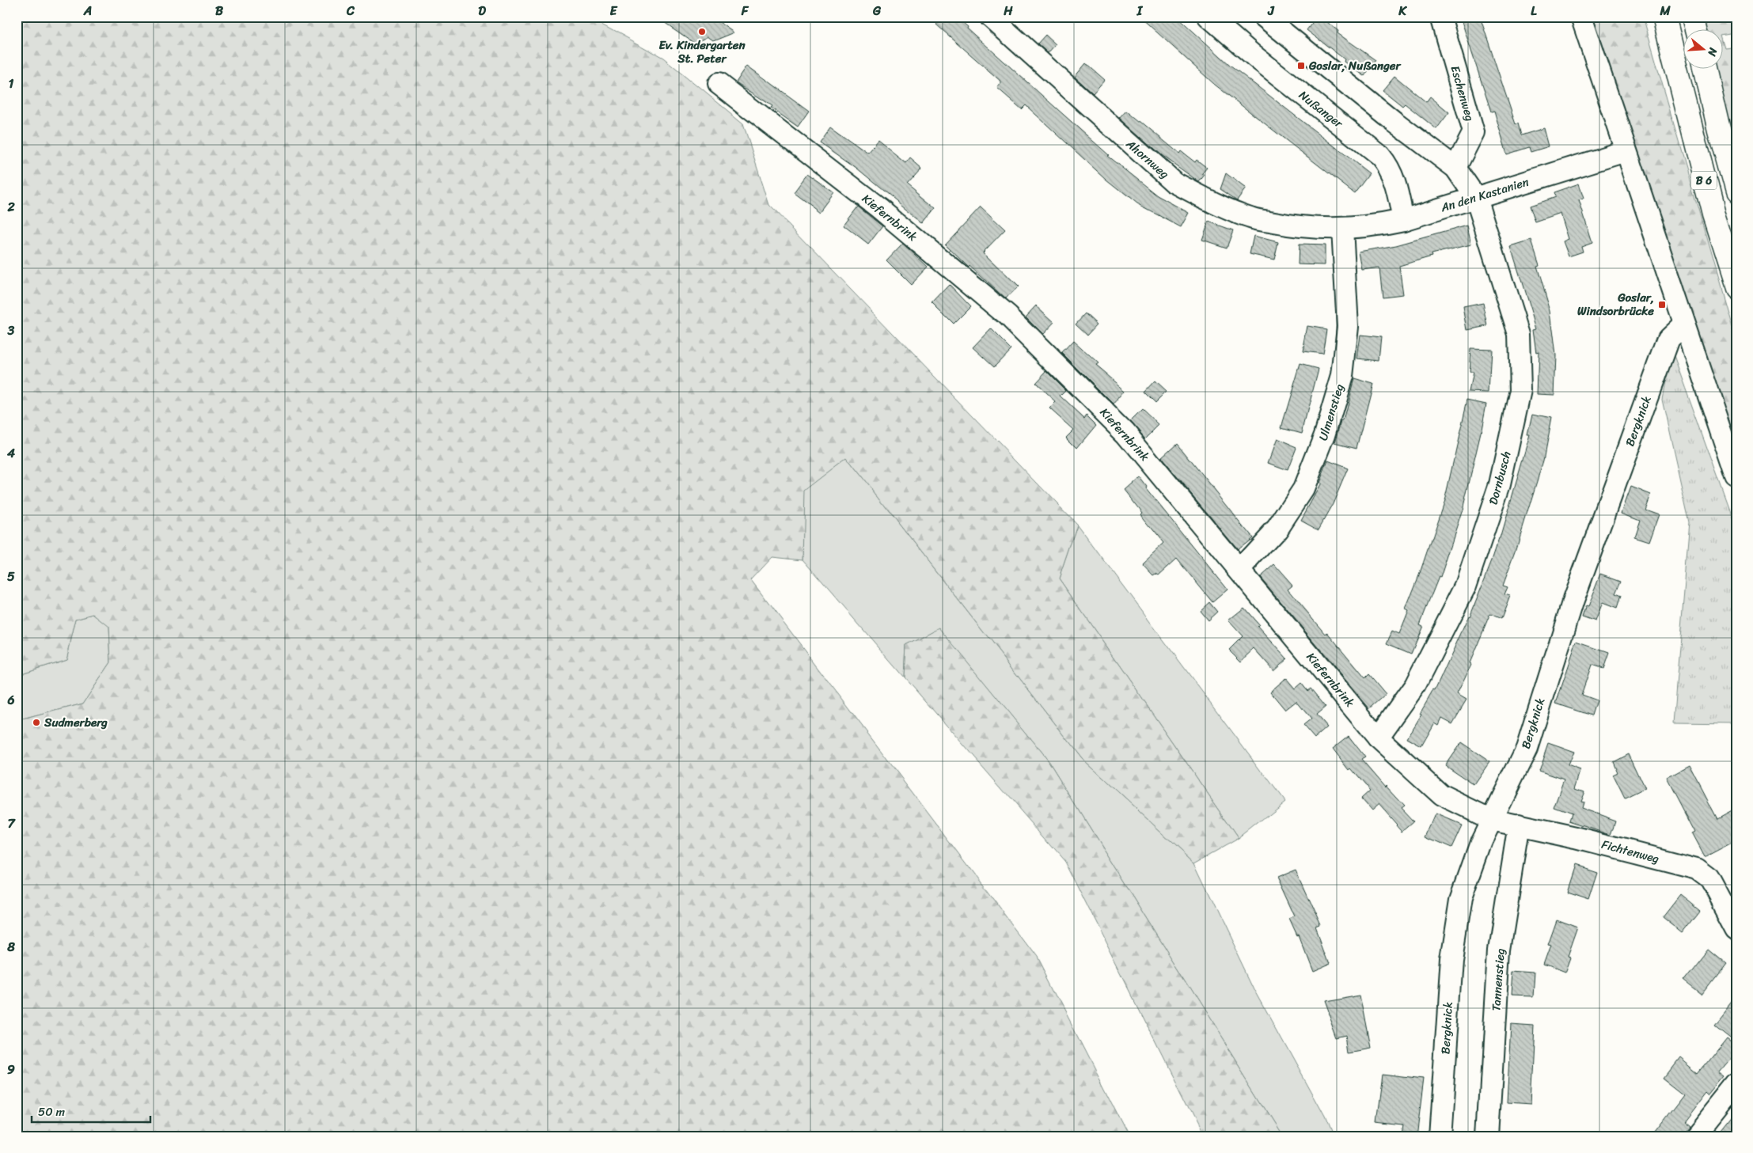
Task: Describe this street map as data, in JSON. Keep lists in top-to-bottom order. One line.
{"streets":{"highway":["B 6"],"street":["Eschenweg","Nußanger","Ahornweg","An den Kastanien","Kiefernbrink","Ulmenstieg","Bergknick","Dornbusch","Fichtenweg","Tannenstieg"]},"crossings":[["Nußanger","An den Kastanien"],["Ahornweg","An den Kastanien"],["Ahornweg","Ulmenstieg"],["An den Kastanien","Ulmenstieg"],["An den Kastanien","Dornbusch"],["Kiefernbrink","Ulmenstieg"],["Kiefernbrink","Bergknick"],["Kiefernbrink","Dornbusch"],["Kiefernbrink","Fichtenweg"],["Bergknick","Fichtenweg"],["Fichtenweg","Tannenstieg"]],"places":{"other":["Ev. Kindergarten St. Peter","Sudmerberg"],"transit":["Goslar, Nußanger","Goslar, Windsorbrücke"]},"scale_bar":"50 m","north":"right","grid":{"columns":["A","B","C","D","E","F","G","H","I","J","K","L","M"],"rows":["1","2","3","4","5","6","7","8","9"]}}
